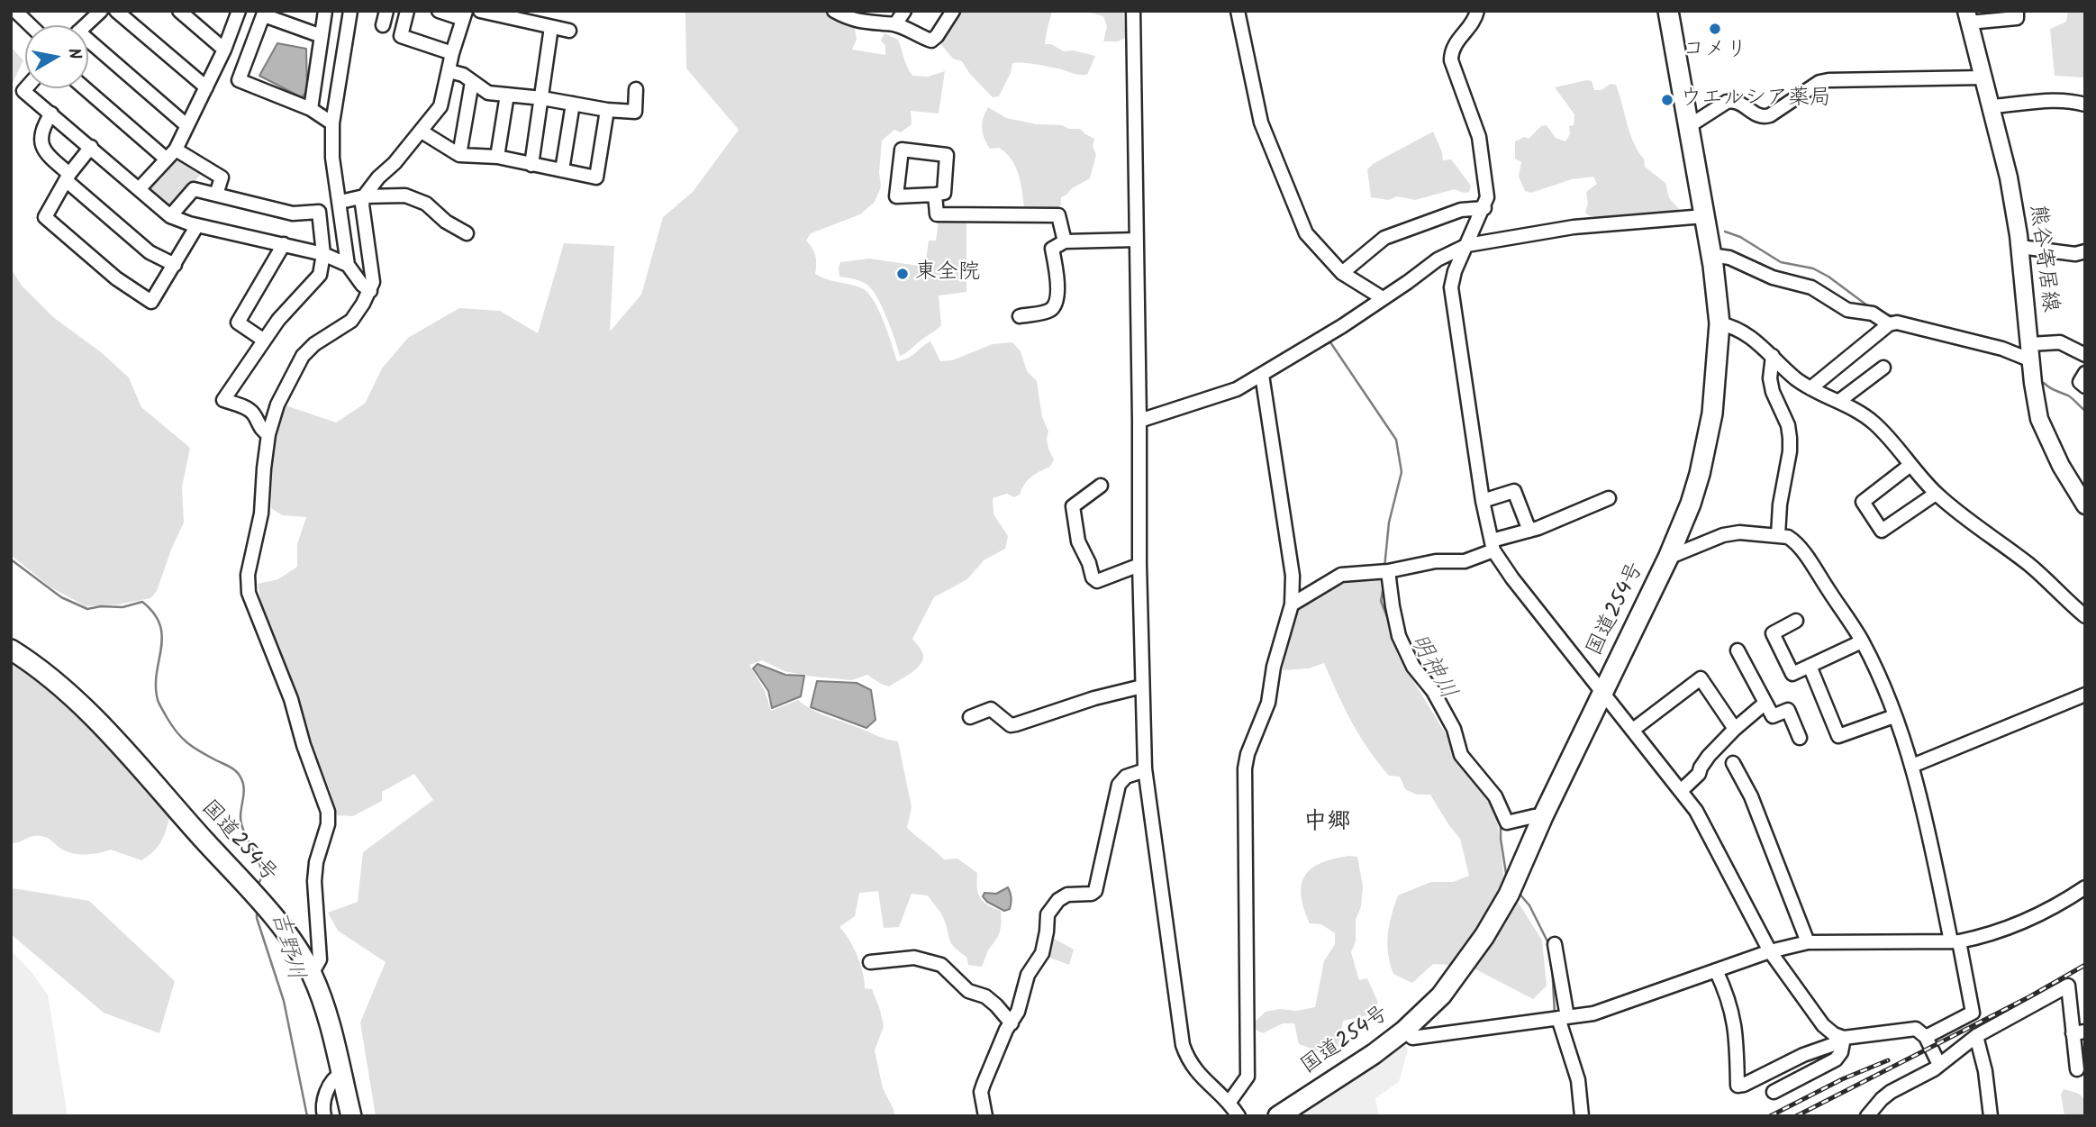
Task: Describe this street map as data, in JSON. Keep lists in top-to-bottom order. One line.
{"streets":{"highway":["国道254号"],"main road":["熊谷寄居線"]},"districts":["中郷"],"water":["明神川","吉野川"],"places":["コメリ","ウエルシア薬局","東全院"],"north":"right"}
